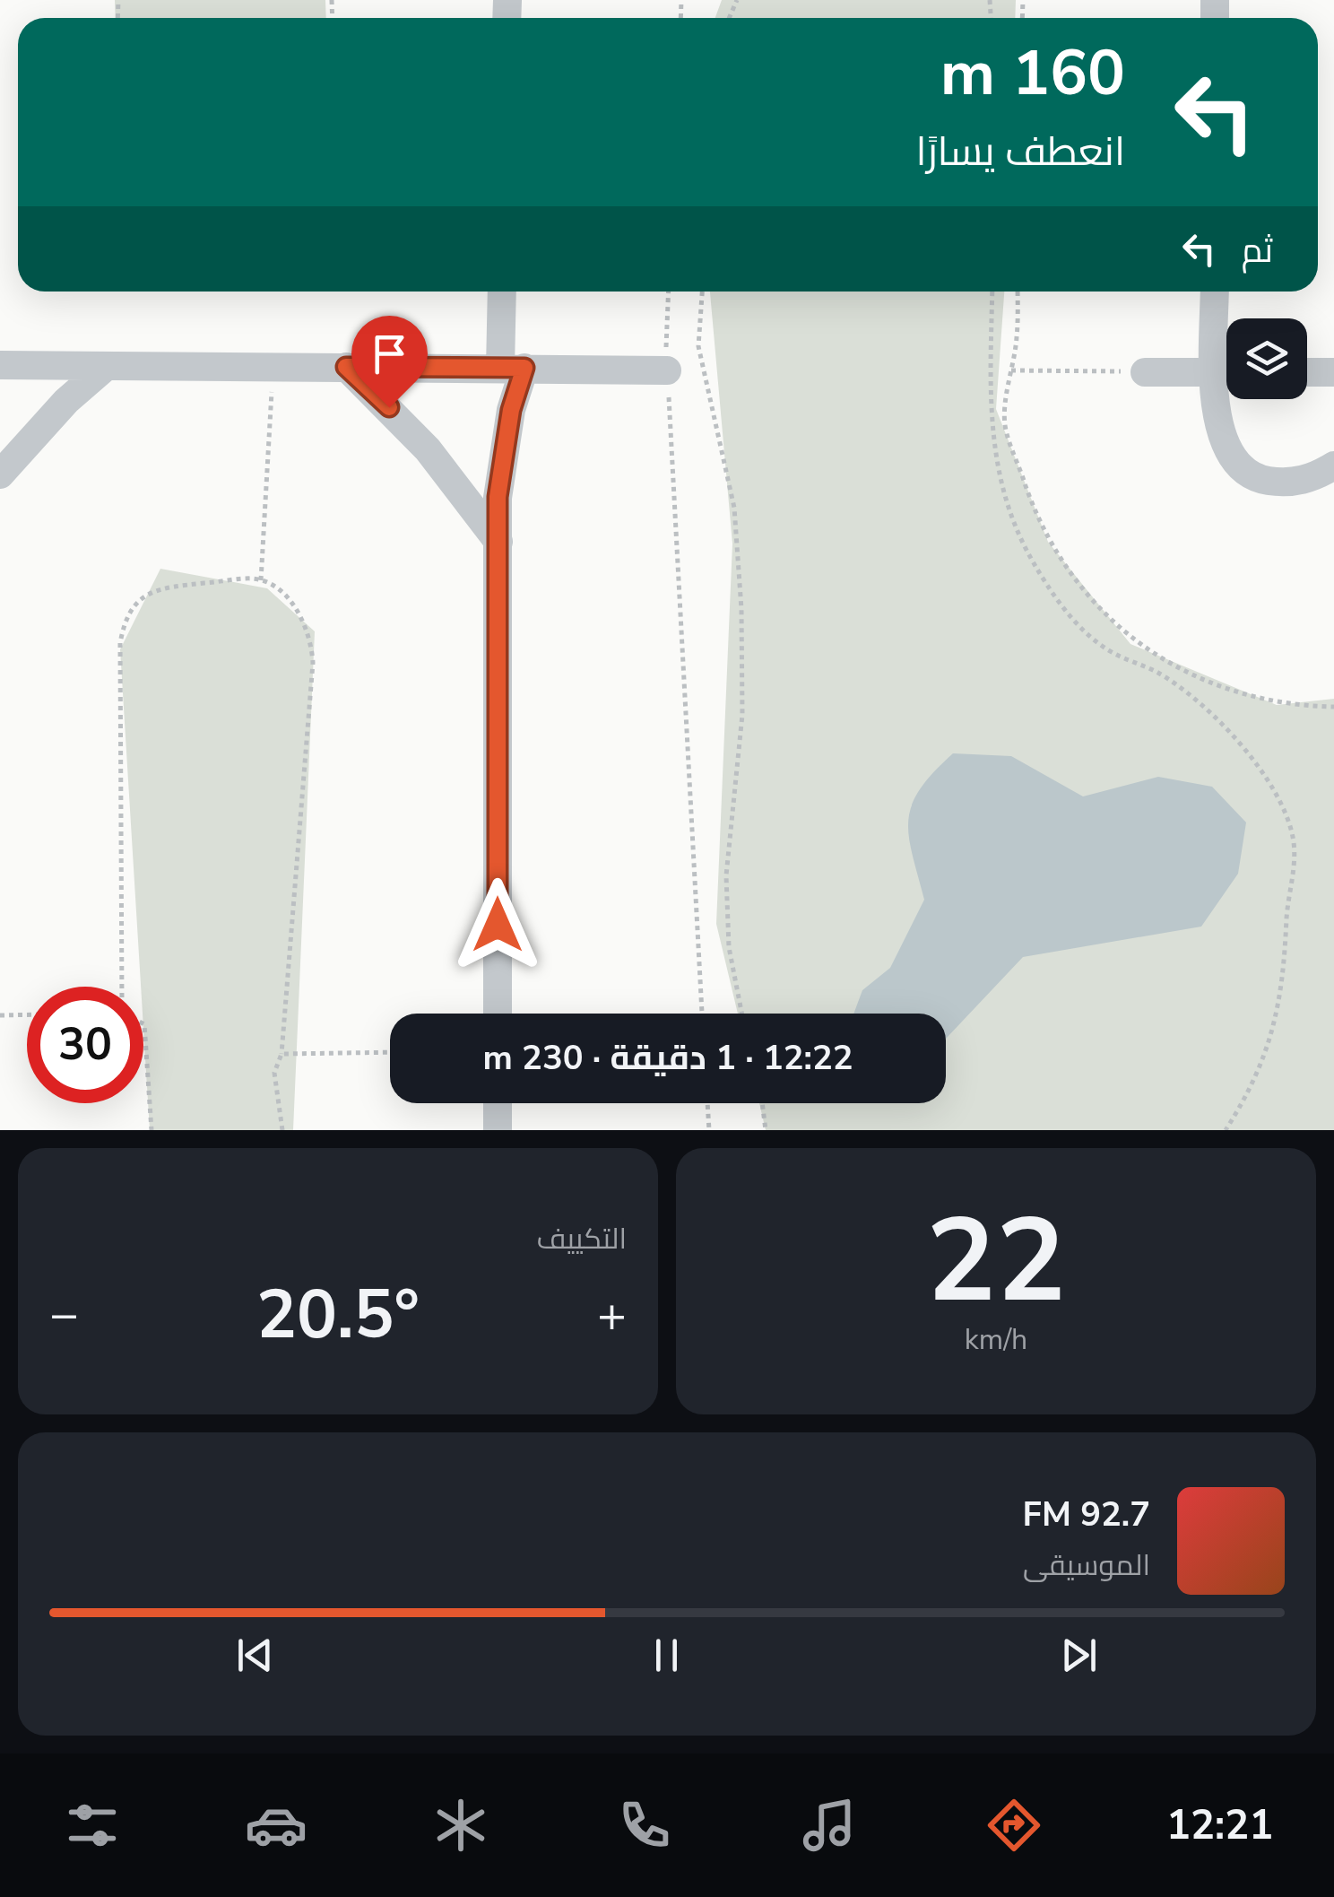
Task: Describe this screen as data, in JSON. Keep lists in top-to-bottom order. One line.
{"page":{"turn":["160 m","انعطف يسارًا"],"then":"ثم","limit":"30","trip":"12:22 · 1 دقيقة · 230 m","tile":[["22","km/h"],"التكييف"],"heat":["−","20.5°","+"],"song":["92.7 FM","الموسيقى"],"tabs":"12:21"}}
